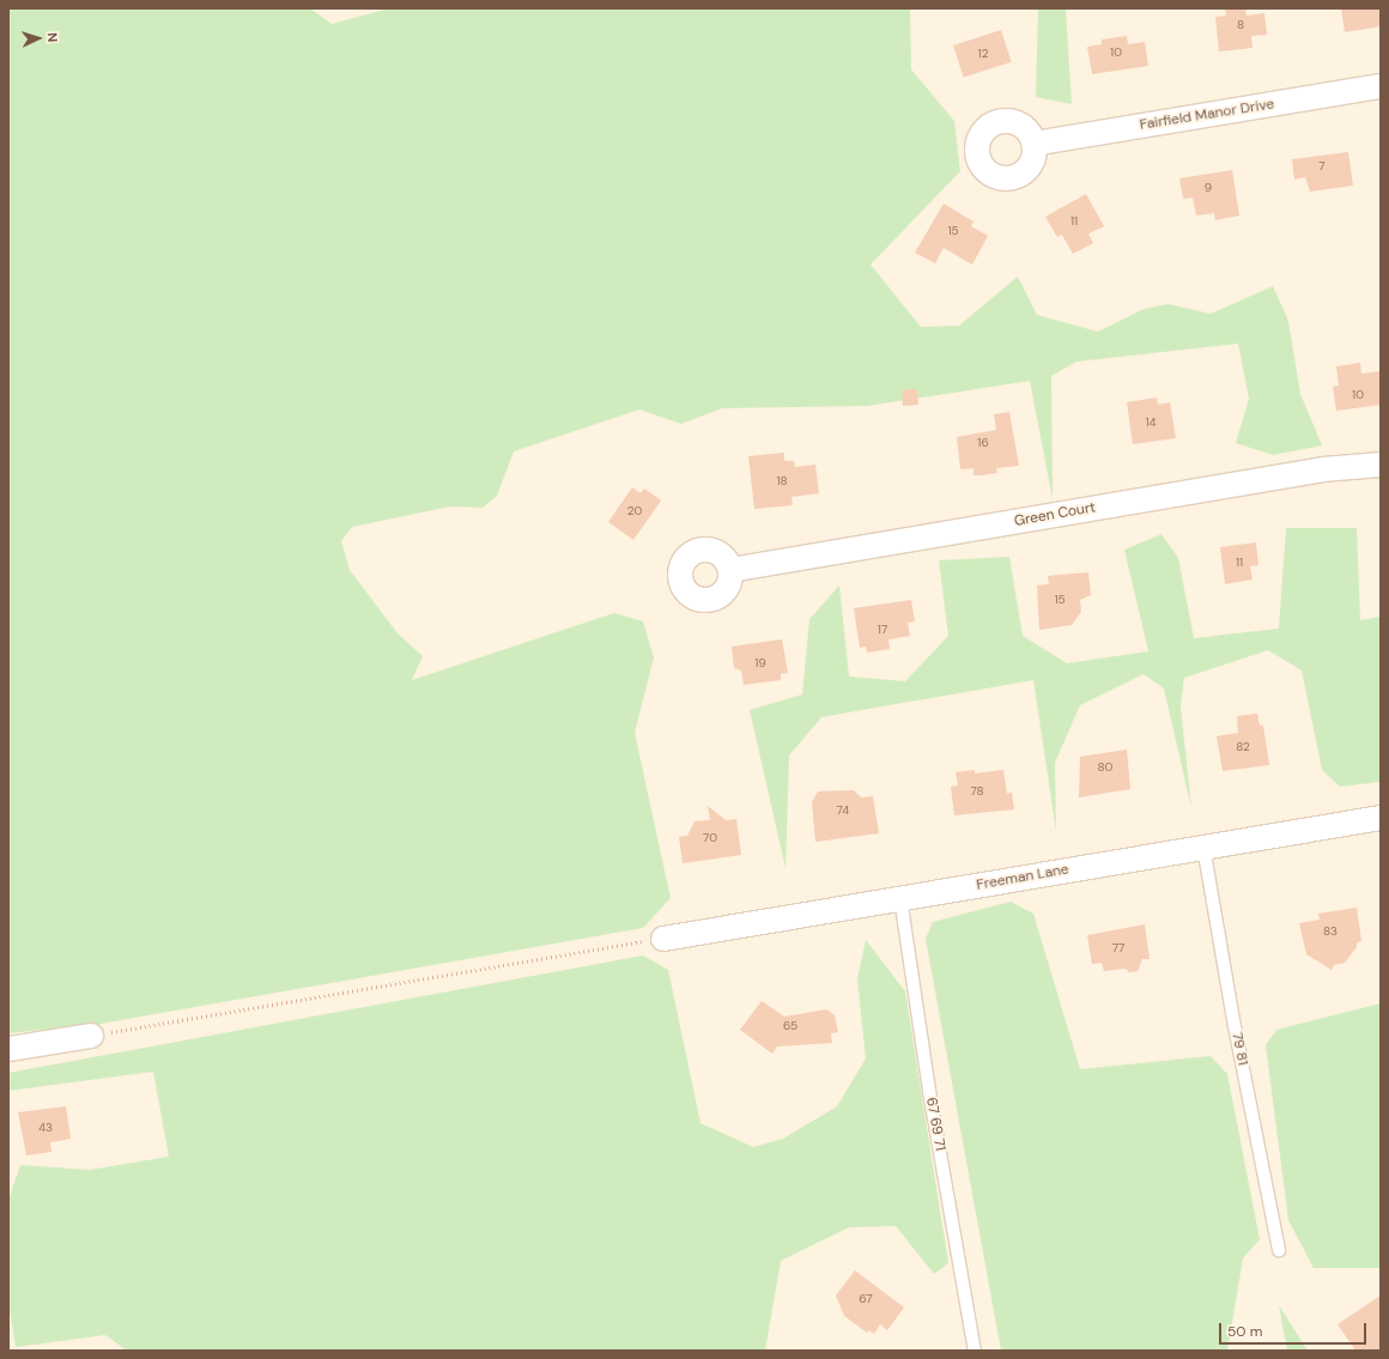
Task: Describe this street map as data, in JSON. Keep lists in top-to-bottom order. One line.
{"streets":{"street":["Fairfield Manor Drive","Green Court","Freeman Lane"],"lane":["79 81","67 69 71"]},"crossings":[["Freeman Lane","79 81"],["Freeman Lane","67 69 71"]],"house_numbers":["8","10","12","7","9","11","15","10","14","16","18","20","11","15","17","19","82","80","78","74","70","83","77","65","43","67"],"scale_bar":"50 m","north":"right"}
